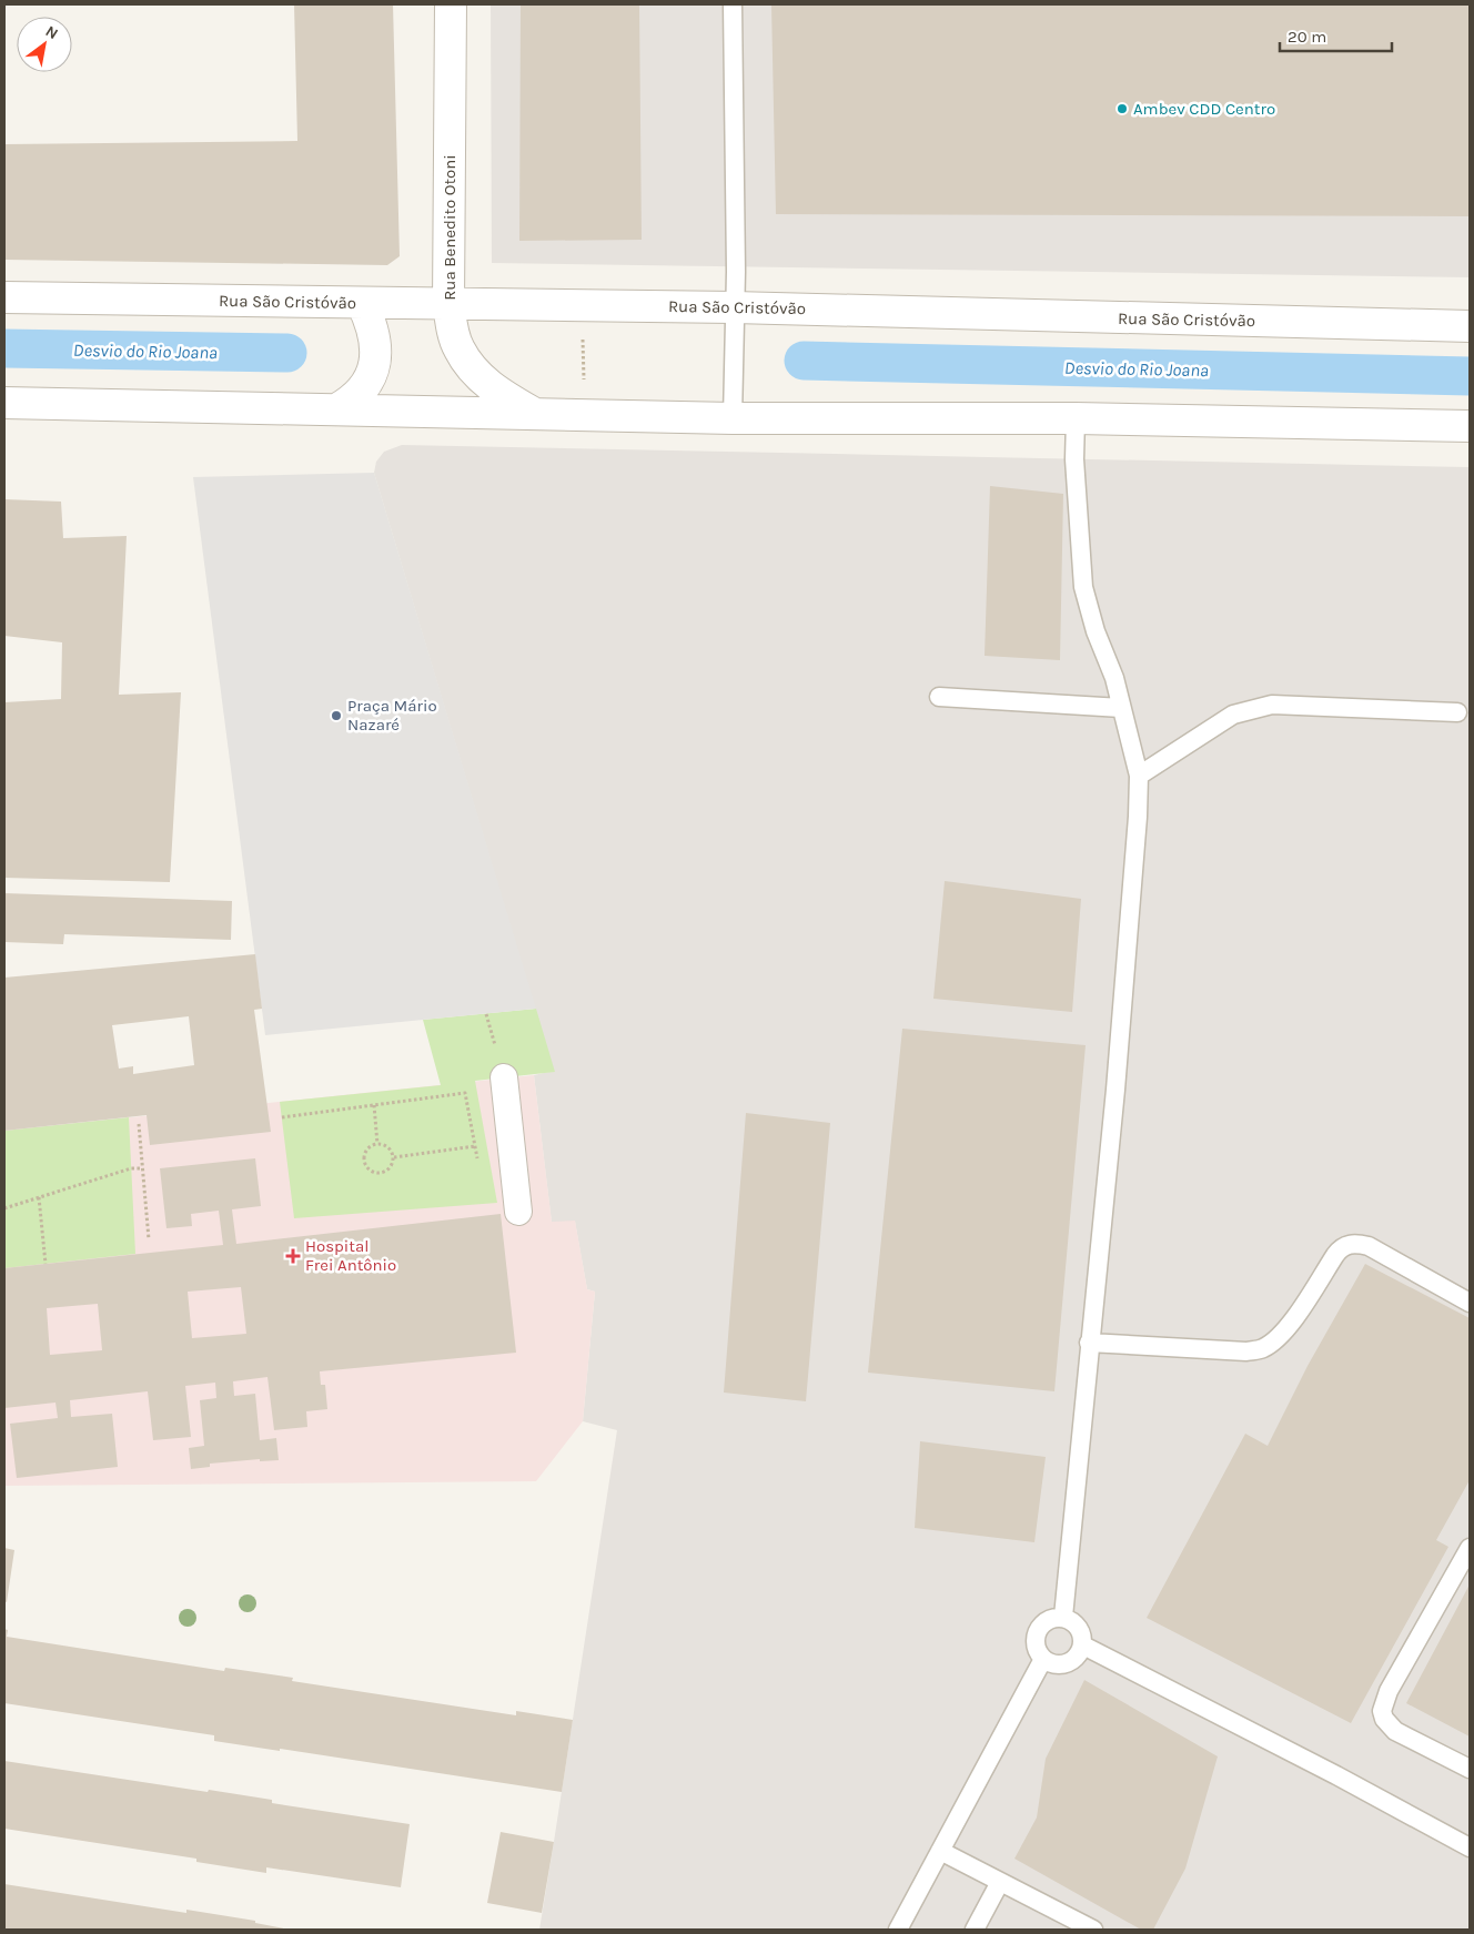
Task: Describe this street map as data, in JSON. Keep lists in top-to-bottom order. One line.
{"streets":{"street":["Rua Benedito Otoni","Rua São Cristóvão"]},"crossings":[["Rua Benedito Otoni","Rua São Cristóvão"]],"water":["Desvio do Rio Joana"],"places":{"other":["Ambev CDD Centro","Praça Mário Nazaré"],"health":["Hospital Frei Antônio"]},"scale_bar":"20 m","north":"top right"}
